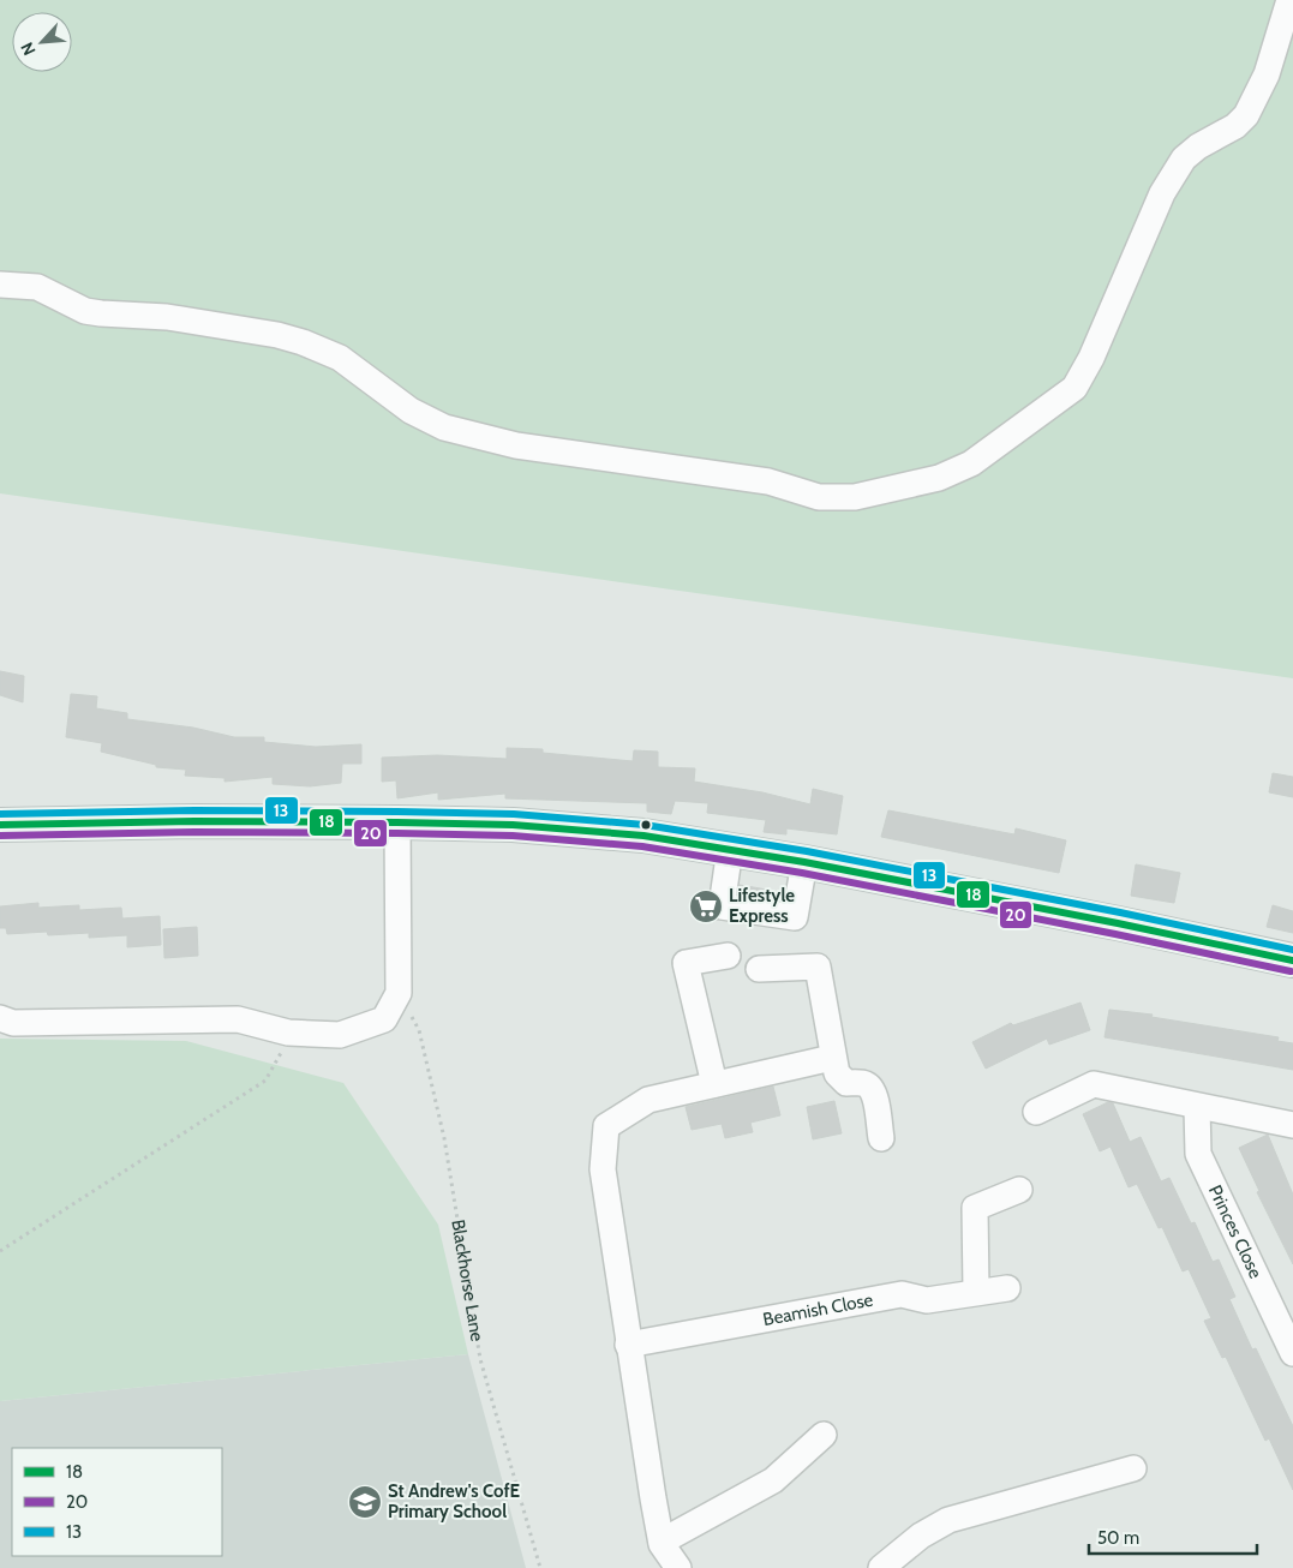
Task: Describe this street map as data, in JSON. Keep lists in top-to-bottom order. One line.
{"streets":{"street":["Princes Close","Beamish Close"],"path":["Blackhorse Lane"]},"places":{"supermarket":["Lifestyle Express"],"school or university":["St Andrew's CofE Primary School"]},"lines":["transit line 13","transit line 18","transit line 20"],"legend":["18","20","13"],"scale_bar":"50 m","north":"bottom left"}
